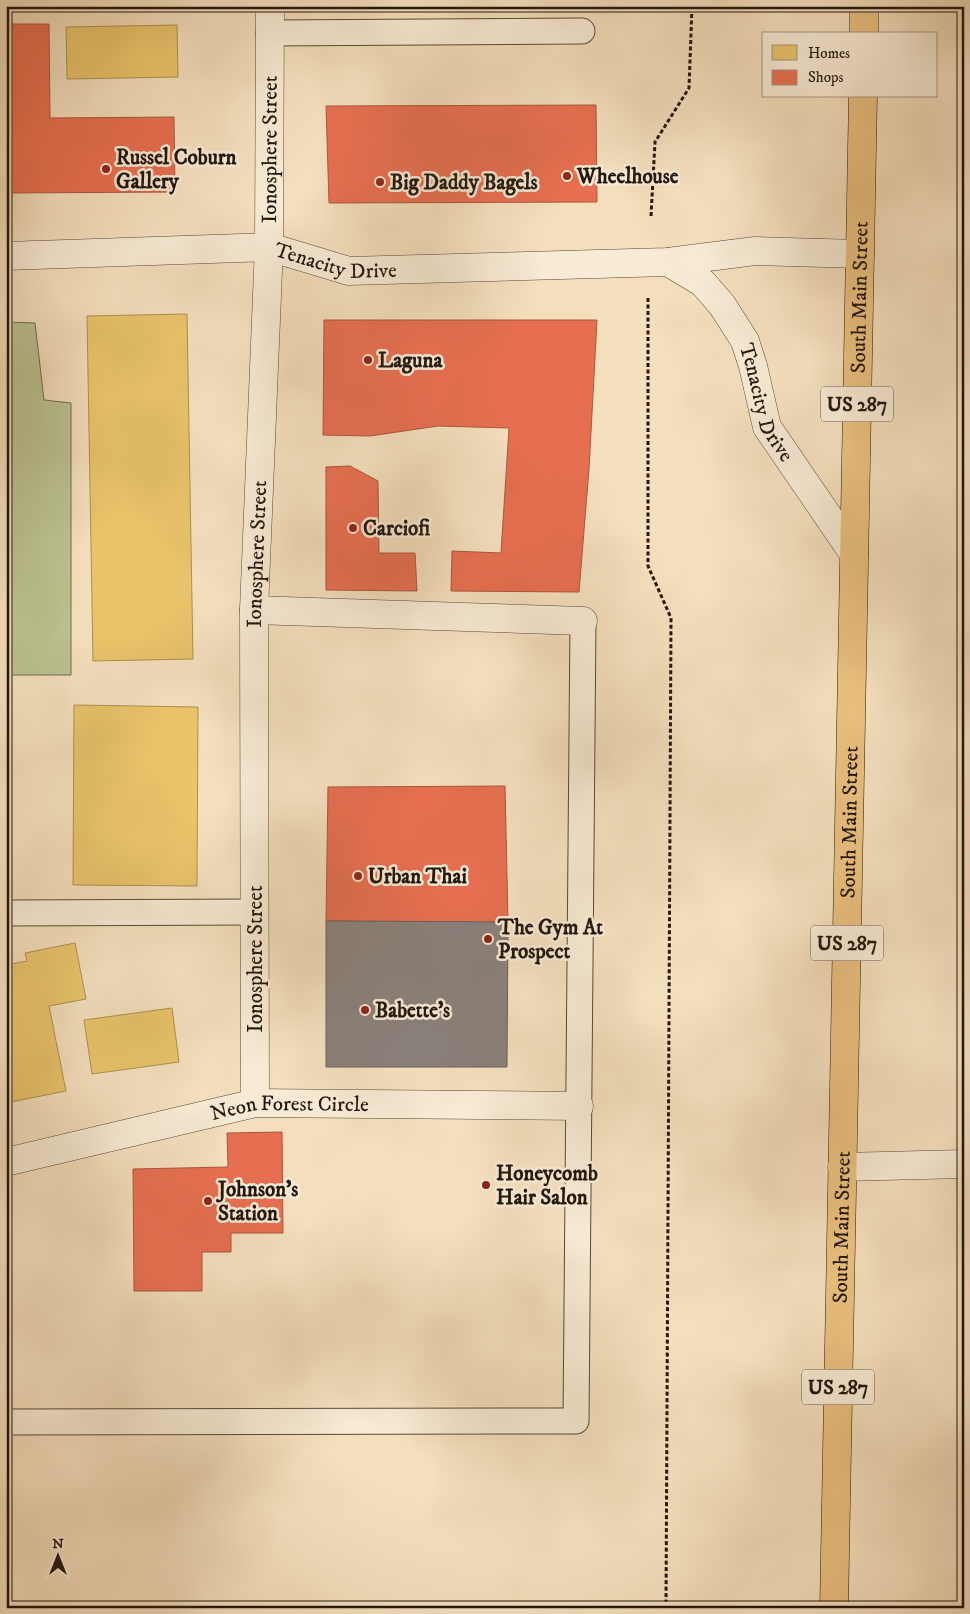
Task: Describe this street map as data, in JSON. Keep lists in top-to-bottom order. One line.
{"streets":{"main road":["South Main Street","US 287"],"street":["Ionosphere Street","Tenacity Drive","Neon Forest Circle"]},"crossings":[["Ionosphere Street","Tenacity Drive"],["Ionosphere Street","Neon Forest Circle"],["Tenacity Drive","South Main Street"]],"places":["Russel Coburn Gallery","Wheelhouse","Big Daddy Bagels","Laguna","Carciofi","Urban Thai","The Gym At Prospect","Babette's","Honeycomb Hair Salon","Johnson's Station"],"legend":["Homes","Shops"],"north":"top"}
